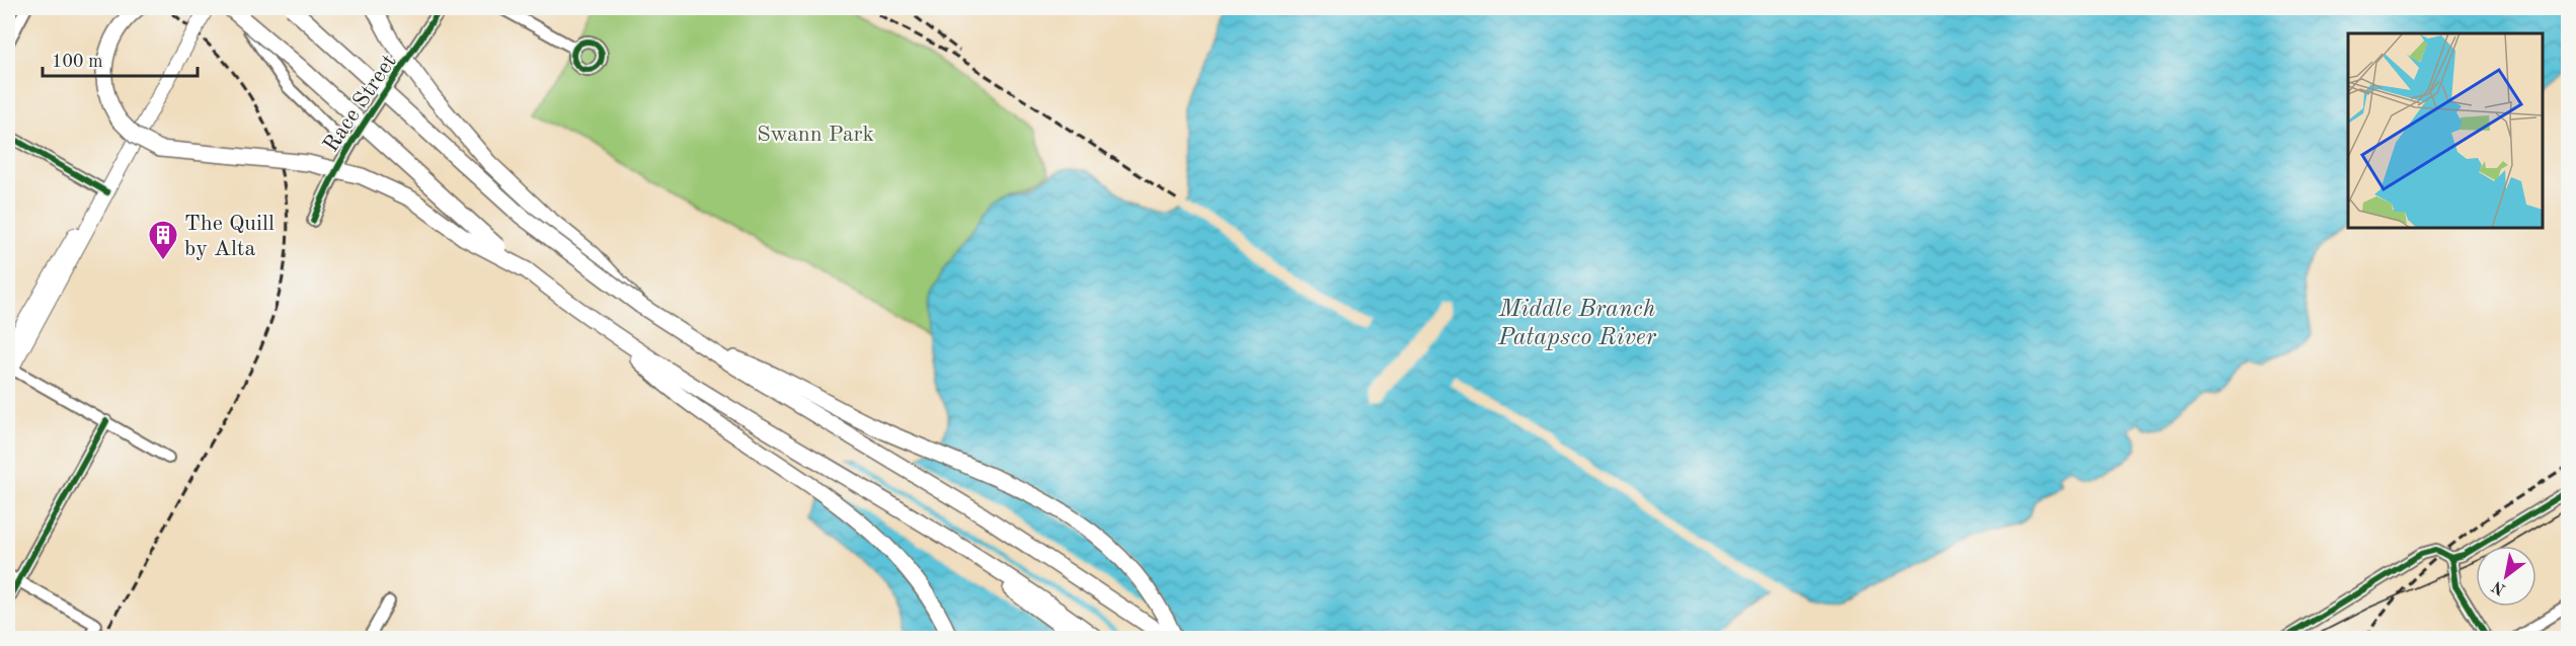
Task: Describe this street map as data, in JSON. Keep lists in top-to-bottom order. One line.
{"streets":{"street":["Race Street"]},"water":["Middle Branch Patapsco River"],"parks":["Swann Park"],"places":{"building":["The Quill by Alta"]},"scale_bar":"100 m","north":"bottom left"}
